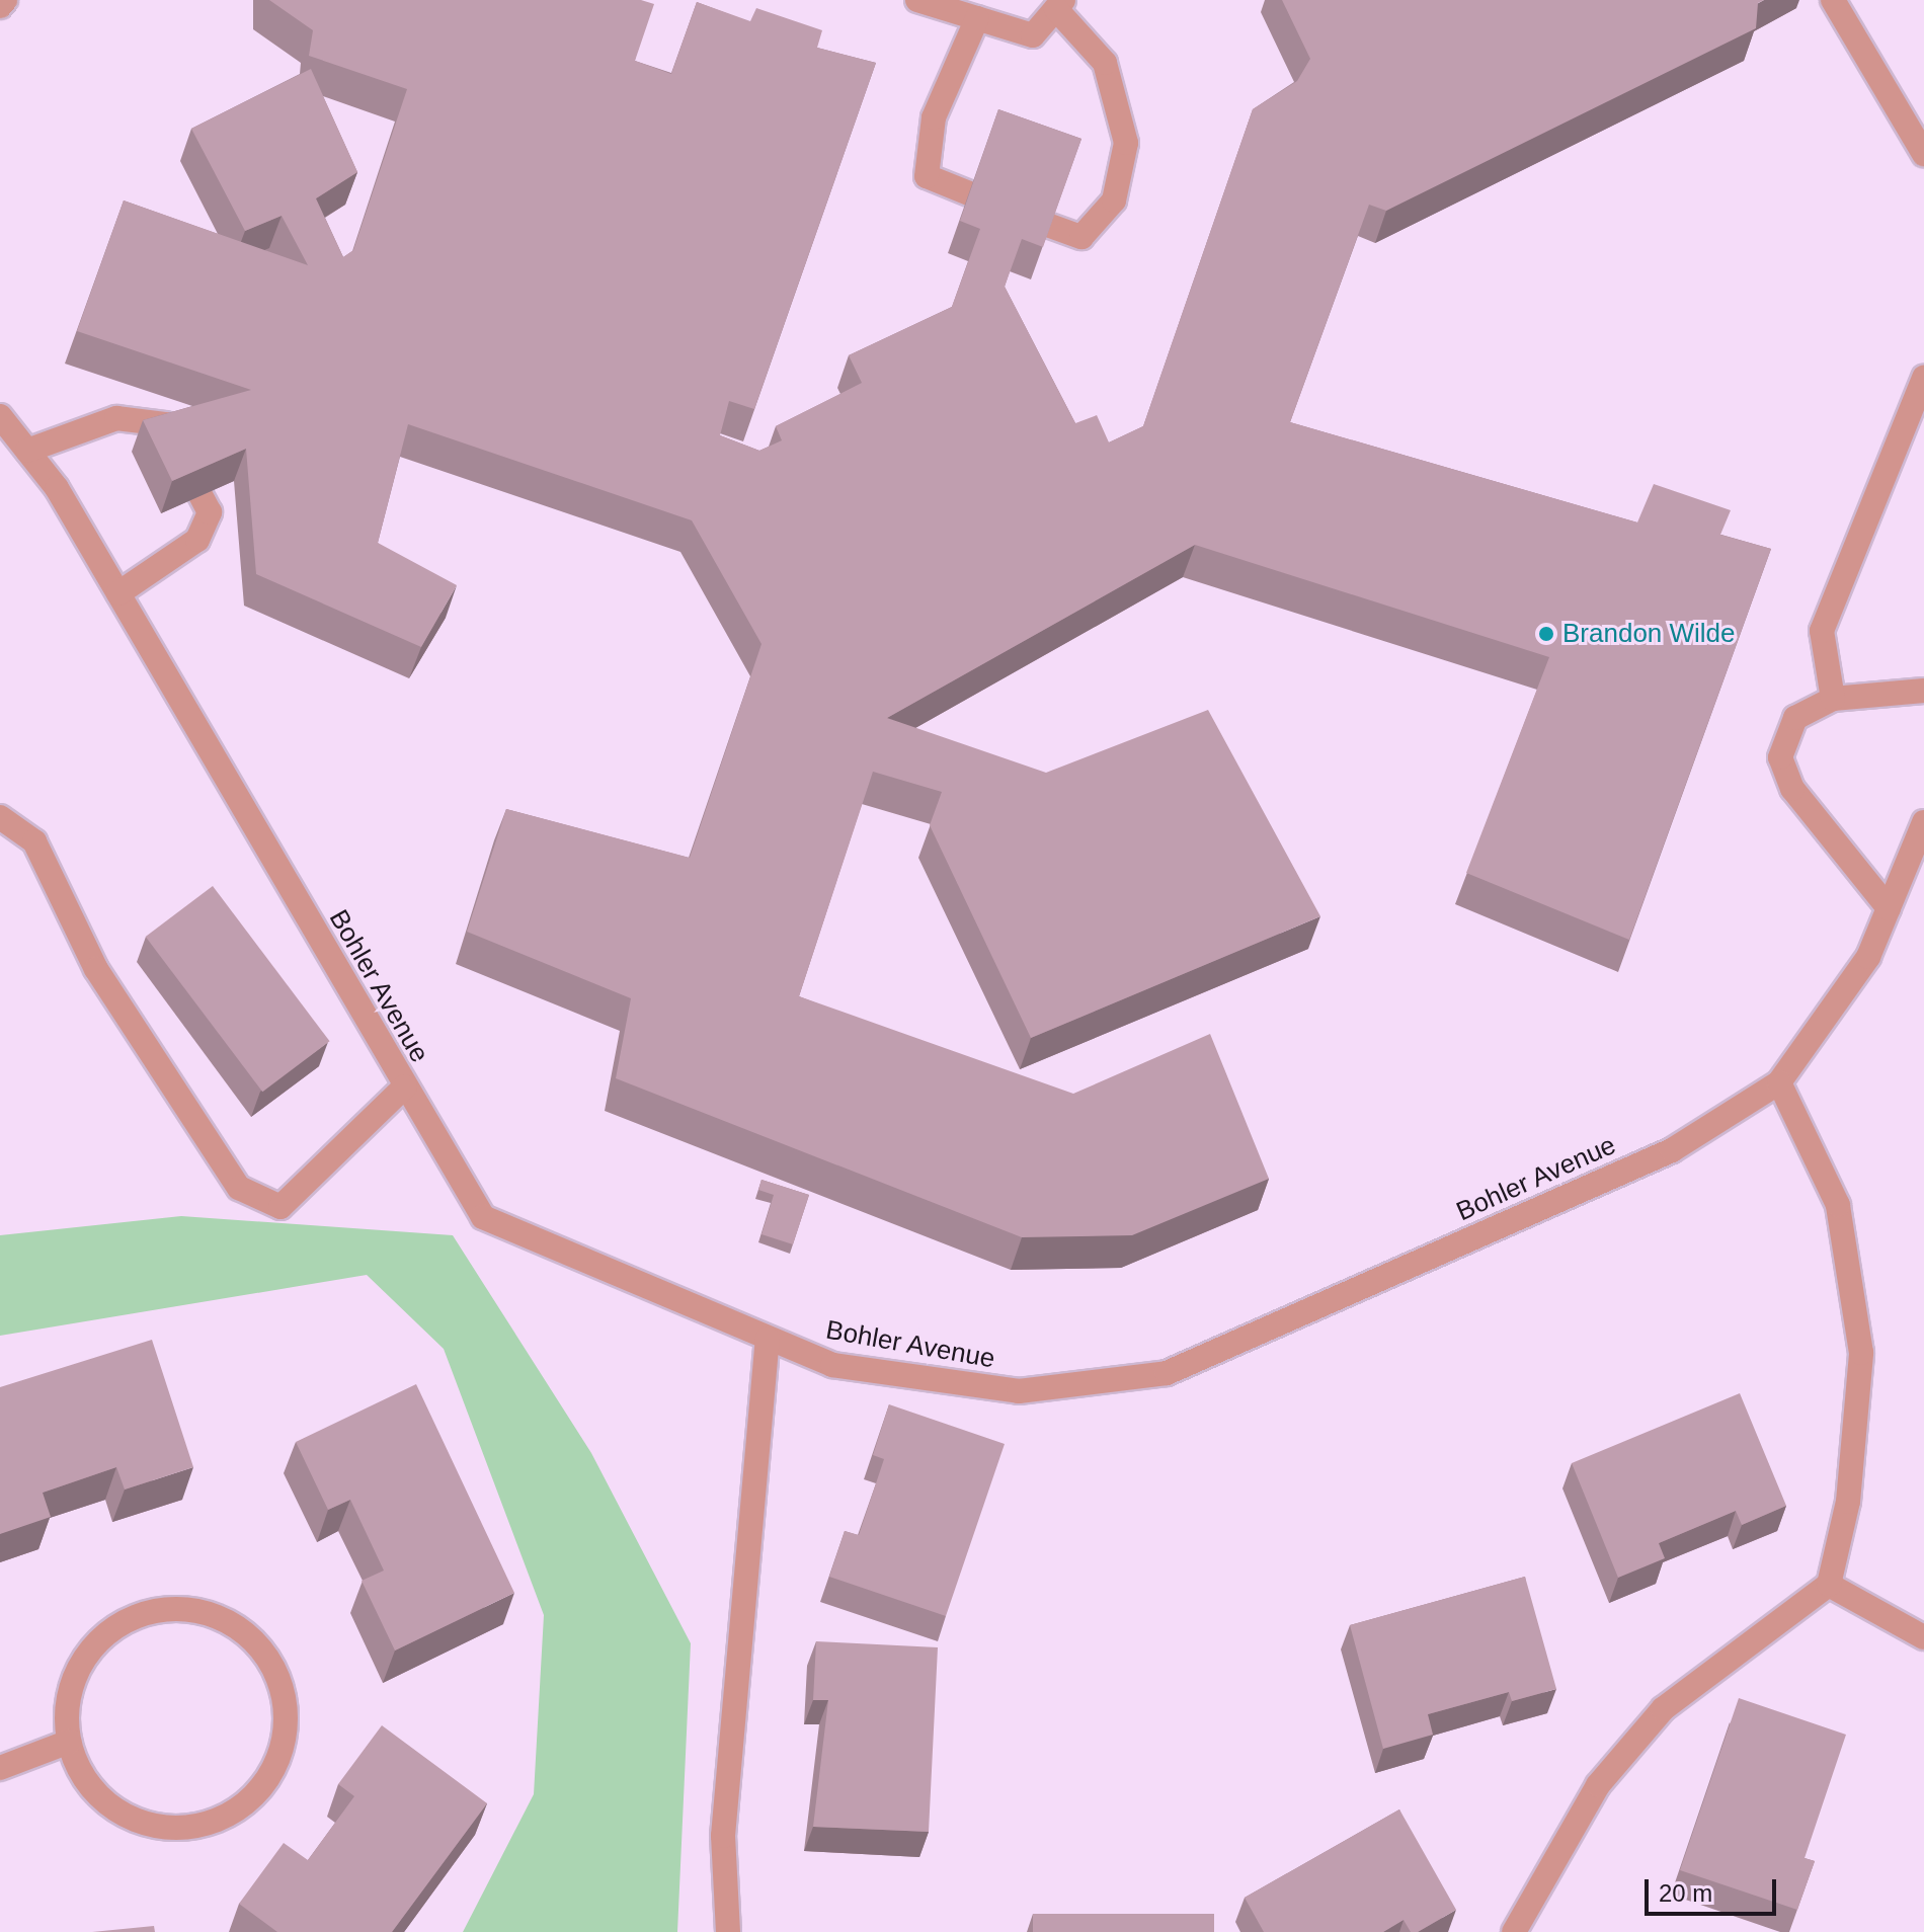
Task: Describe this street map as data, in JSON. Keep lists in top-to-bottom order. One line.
{"streets":{"street":["Bohler Avenue"]},"places":["Brandon Wilde"],"scale_bar":"20 m"}
